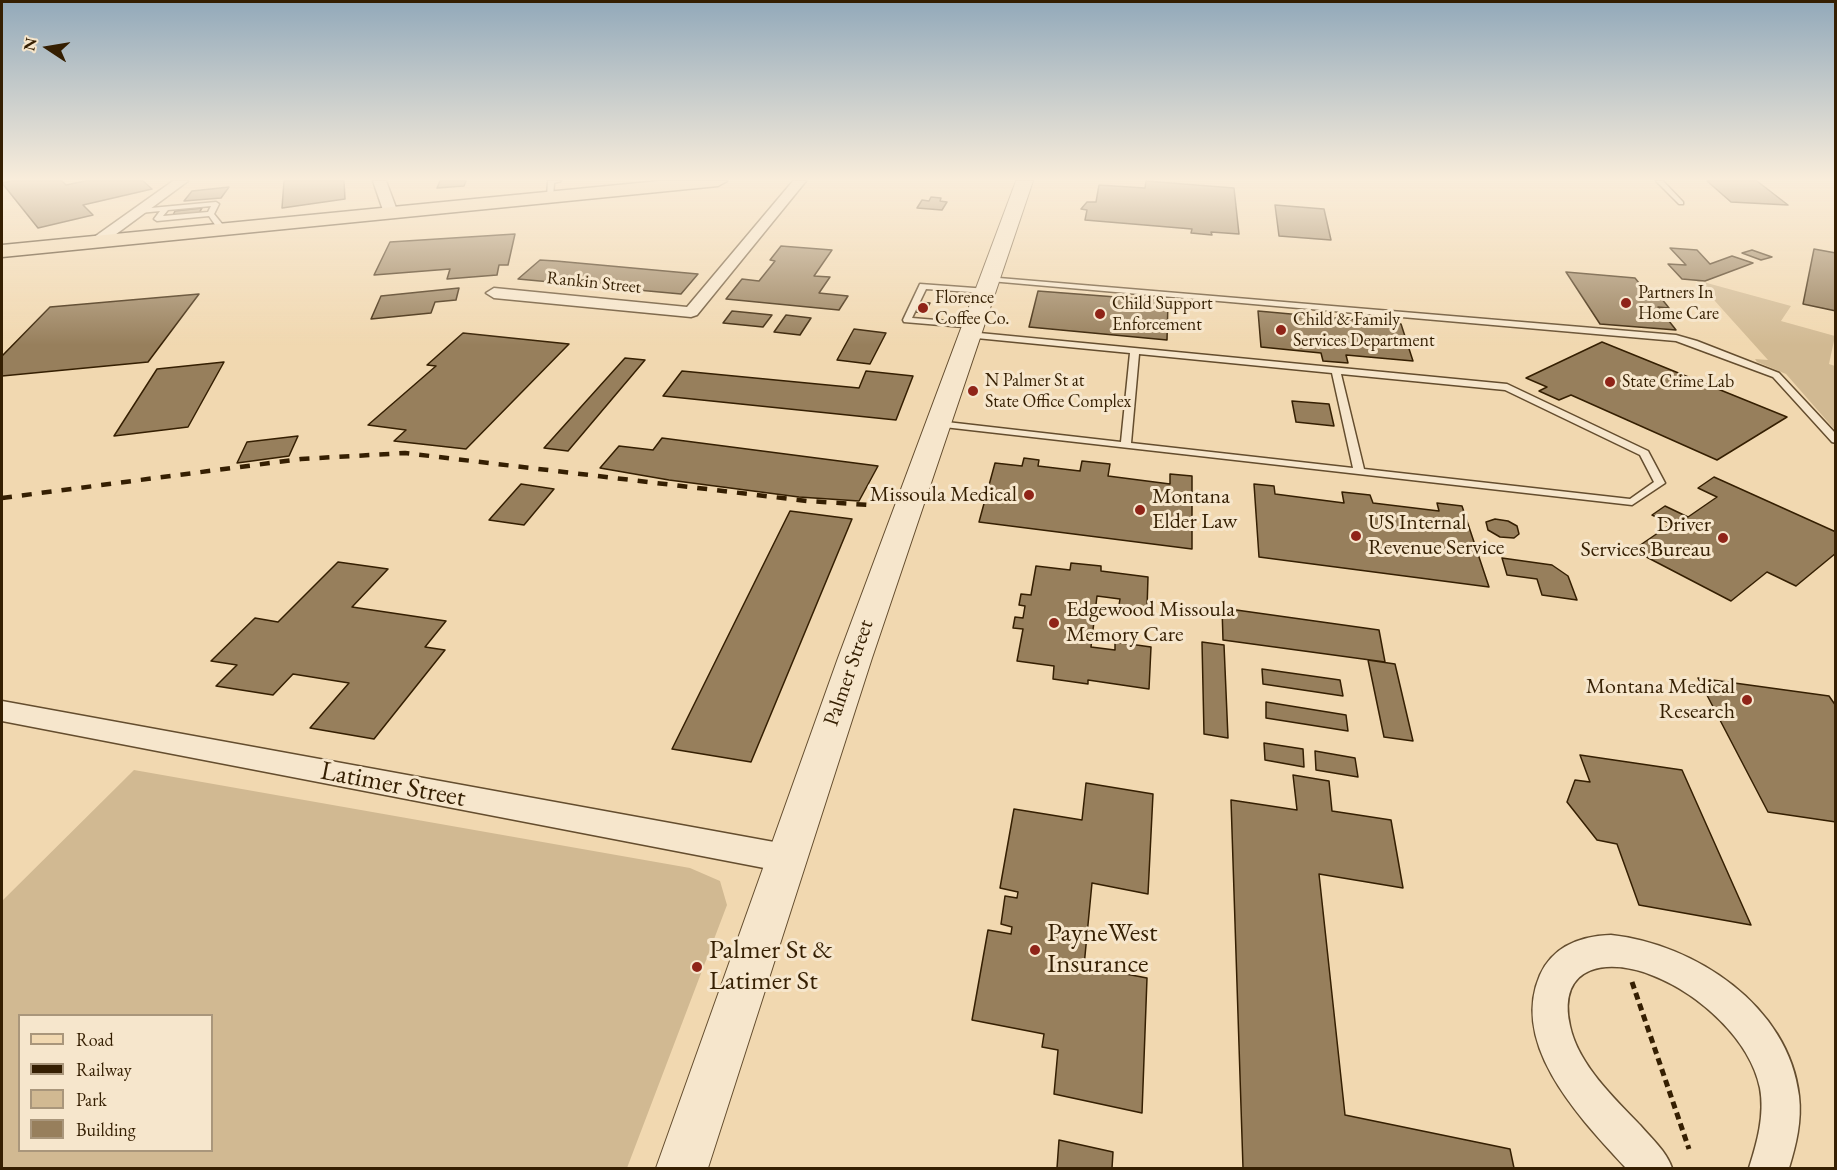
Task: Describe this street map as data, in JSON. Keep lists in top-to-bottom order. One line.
{"streets":{"street":["Rankin Street","Palmer Street","Latimer Street"]},"crossings":[["Palmer Street","Latimer Street"]],"places":["Partners In Home Care","Florence Coffee Co.","Child Support Enforcement","Child & Family Services Department","State Crime Lab","N Palmer St at State Office Complex","Missoula Medical","Montana Elder Law","US Internal Revenue Service","Driver Services Bureau","Edgewood Missoula Memory Care","Montana Medical Research","PayneWest Insurance","Palmer St & Latimer St"],"legend":["Road","Railway","Park","Building"],"north":"left"}
